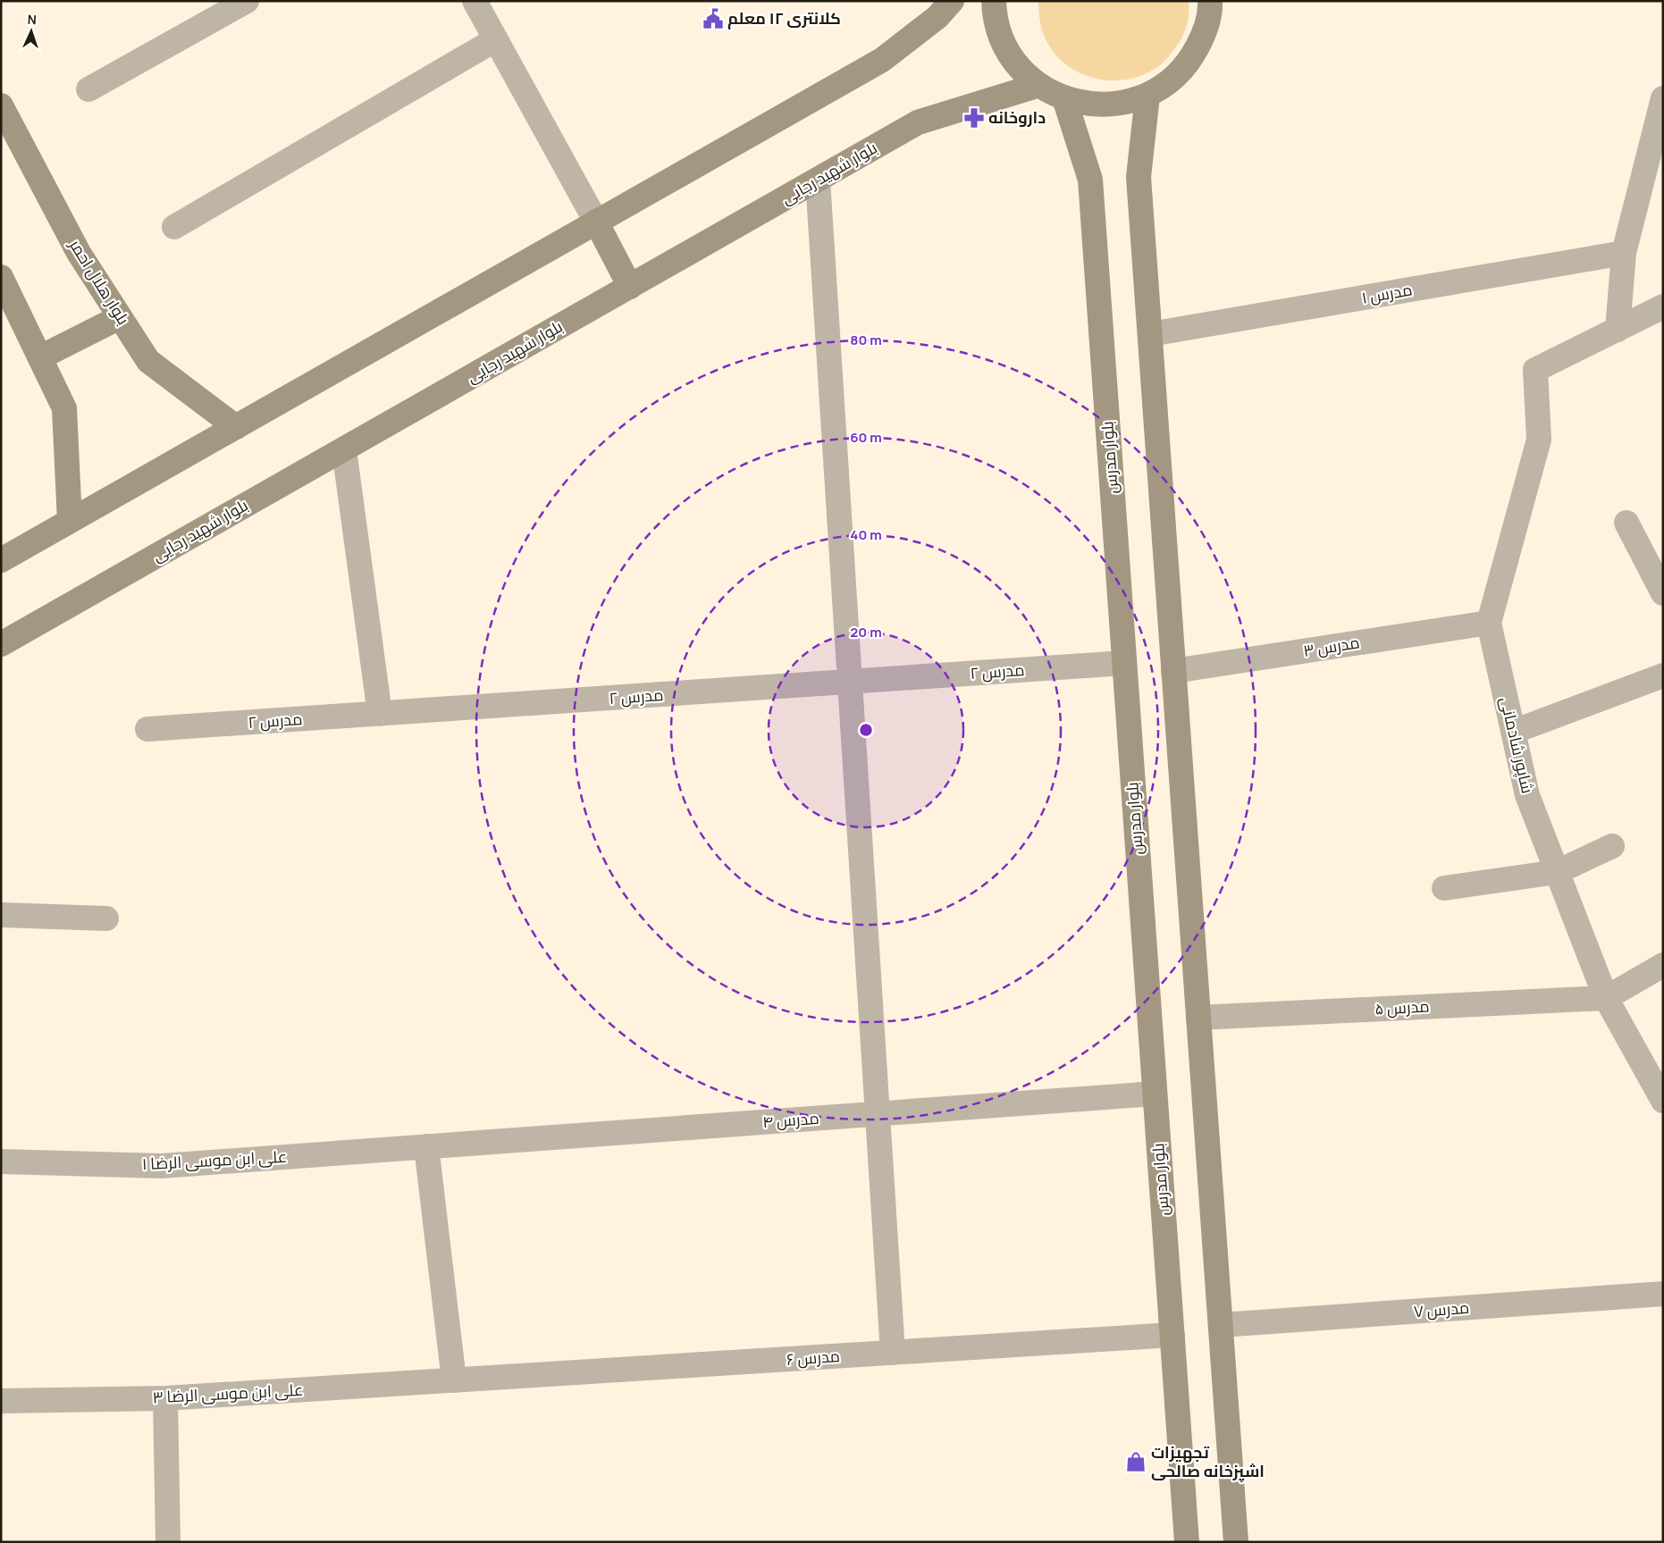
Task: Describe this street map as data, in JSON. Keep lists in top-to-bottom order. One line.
{"streets":{"street":["بلوار شهید رجایی","بلوار هلال احمر","مدرس ۱","بلوار مدرس","مدرس ۳","مدرس ۲","شاپور شادمانی","مدرس ۵","مدرس ۴","علی ابن موسی الرضا ۱","مدرس ۷","مدرس ۶","علی ابن موسی الرضا ۳"]},"crossings":[["بلوار مدرس","مدرس ۲"],["بلوار مدرس","مدرس ۴"],["بلوار مدرس","مدرس ۶"],["مدرس ۳","شاپور شادمانی"],["شاپور شادمانی","مدرس ۵"],["مدرس ۴","علی ابن موسی الرضا ۱"],["مدرس ۶","علی ابن موسی الرضا ۳"]],"places":{"public building":["کلانتری ۱۲ معلم"],"pharmacy":["داروخانه"],"shop":["تجهیزات اشپزخانه صالحی"]},"north":"top","rings":["80 m","60 m","40 m","20 m"]}
